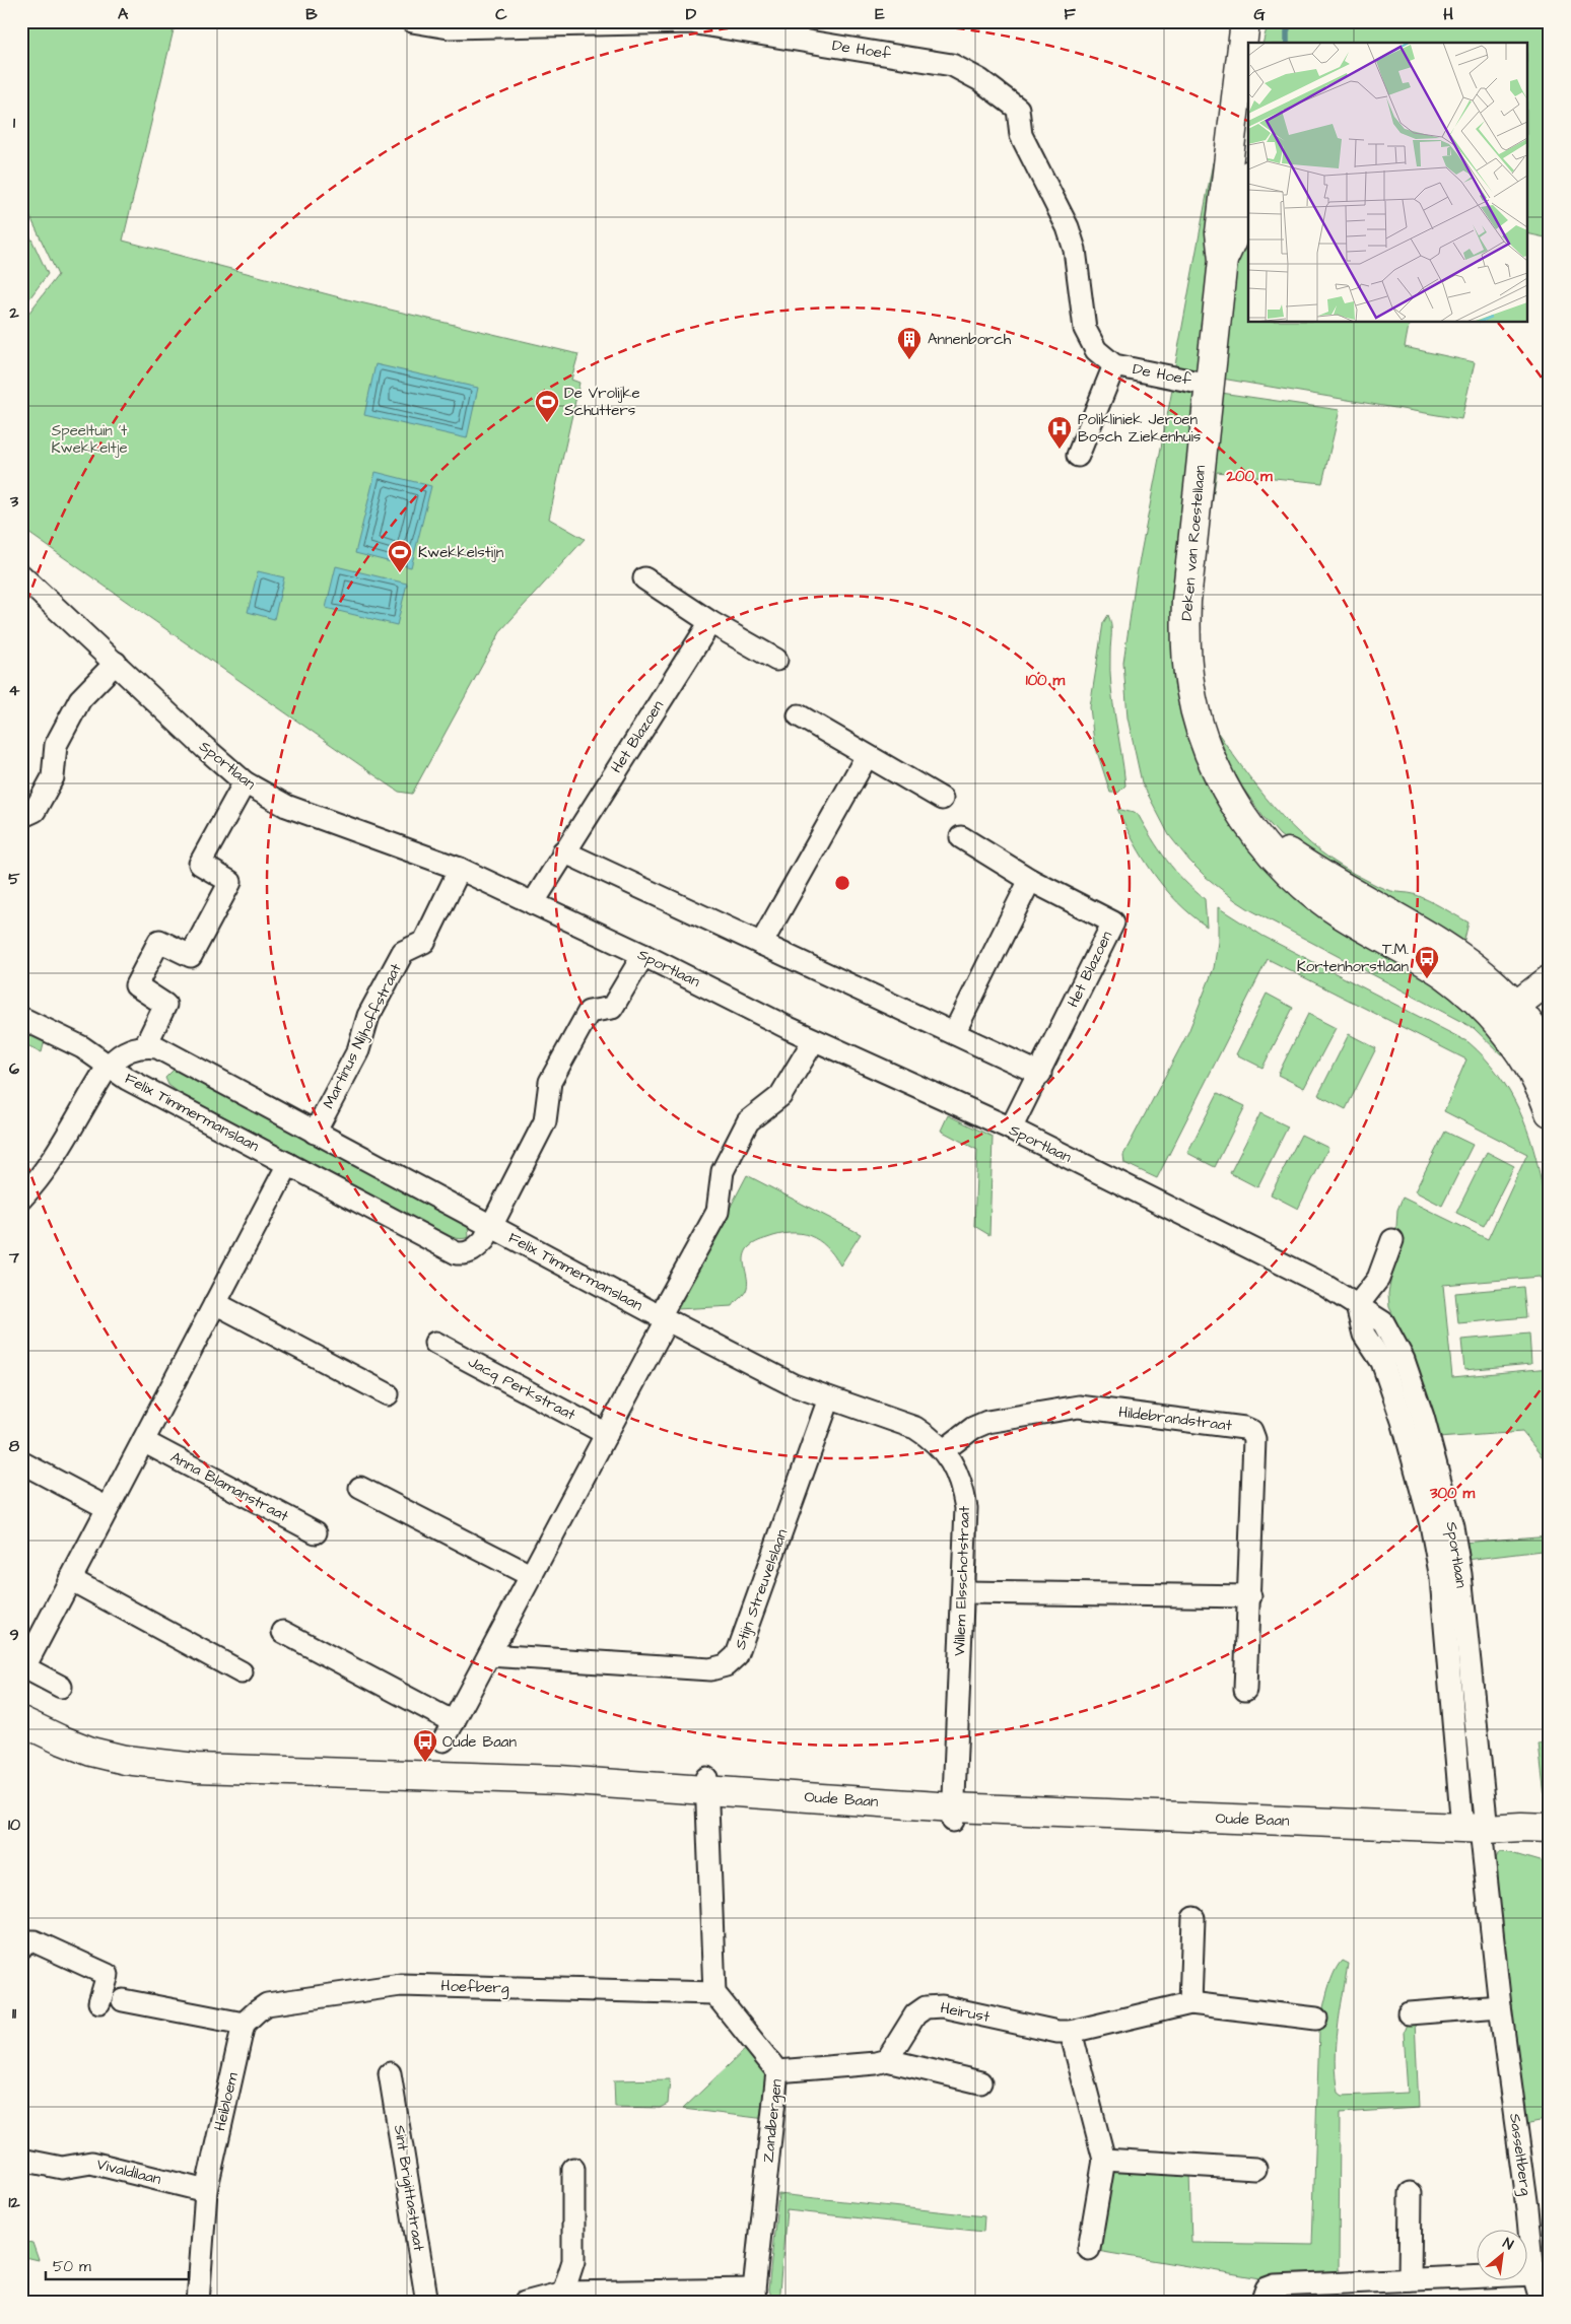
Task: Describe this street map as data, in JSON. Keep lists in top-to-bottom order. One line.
{"streets":{"street":["De Hoef","Deken van Roestellaan","Het Blazoen","Sportlaan","Martinus Nijhoffstraat","Felix Timmermanslaan","Jacq Perkstraat","Hildebrandstraat","Anna Blamanstraat","Willem Elsschotstraat","Stijn Streuvelslaan","Oude Baan","Hoefberg","Heirust","Heibloem","Zandbergen","Sasseltberg","Vivaldilaan","Sint Brigittastraat"]},"crossings":[["De Hoef","Deken van Roestellaan"],["Het Blazoen","Sportlaan"],["Sportlaan","Martinus Nijhoffstraat"],["Sportlaan","Oude Baan"],["Sportlaan","Sasseltberg"],["Martinus Nijhoffstraat","Felix Timmermanslaan"],["Felix Timmermanslaan","Willem Elsschotstraat"],["Hildebrandstraat","Willem Elsschotstraat"],["Willem Elsschotstraat","Stijn Streuvelslaan"],["Willem Elsschotstraat","Oude Baan"],["Oude Baan","Sasseltberg"],["Hoefberg","Heibloem"],["Hoefberg","Zandbergen"],["Heibloem","Vivaldilaan"]],"parks":["Speeltuin 't Kwekkeltje"],"places":{"building":["Annenborch"],"sports":["De Vrolijke Schutters","Kwekkelstijn"],"hospital":["Polikliniek Jeroen Bosch Ziekenhuis"],"bus stop":["T.M. Kortenhorstlaan","Oude Baan"]},"scale_bar":"50 m","north":"top right","grid":{"columns":["A","B","C","D","E","F","G","H"],"rows":["1","2","3","4","5","6","7","8","9","10","11","12"]},"rings":["200 m","100 m","300 m"]}
